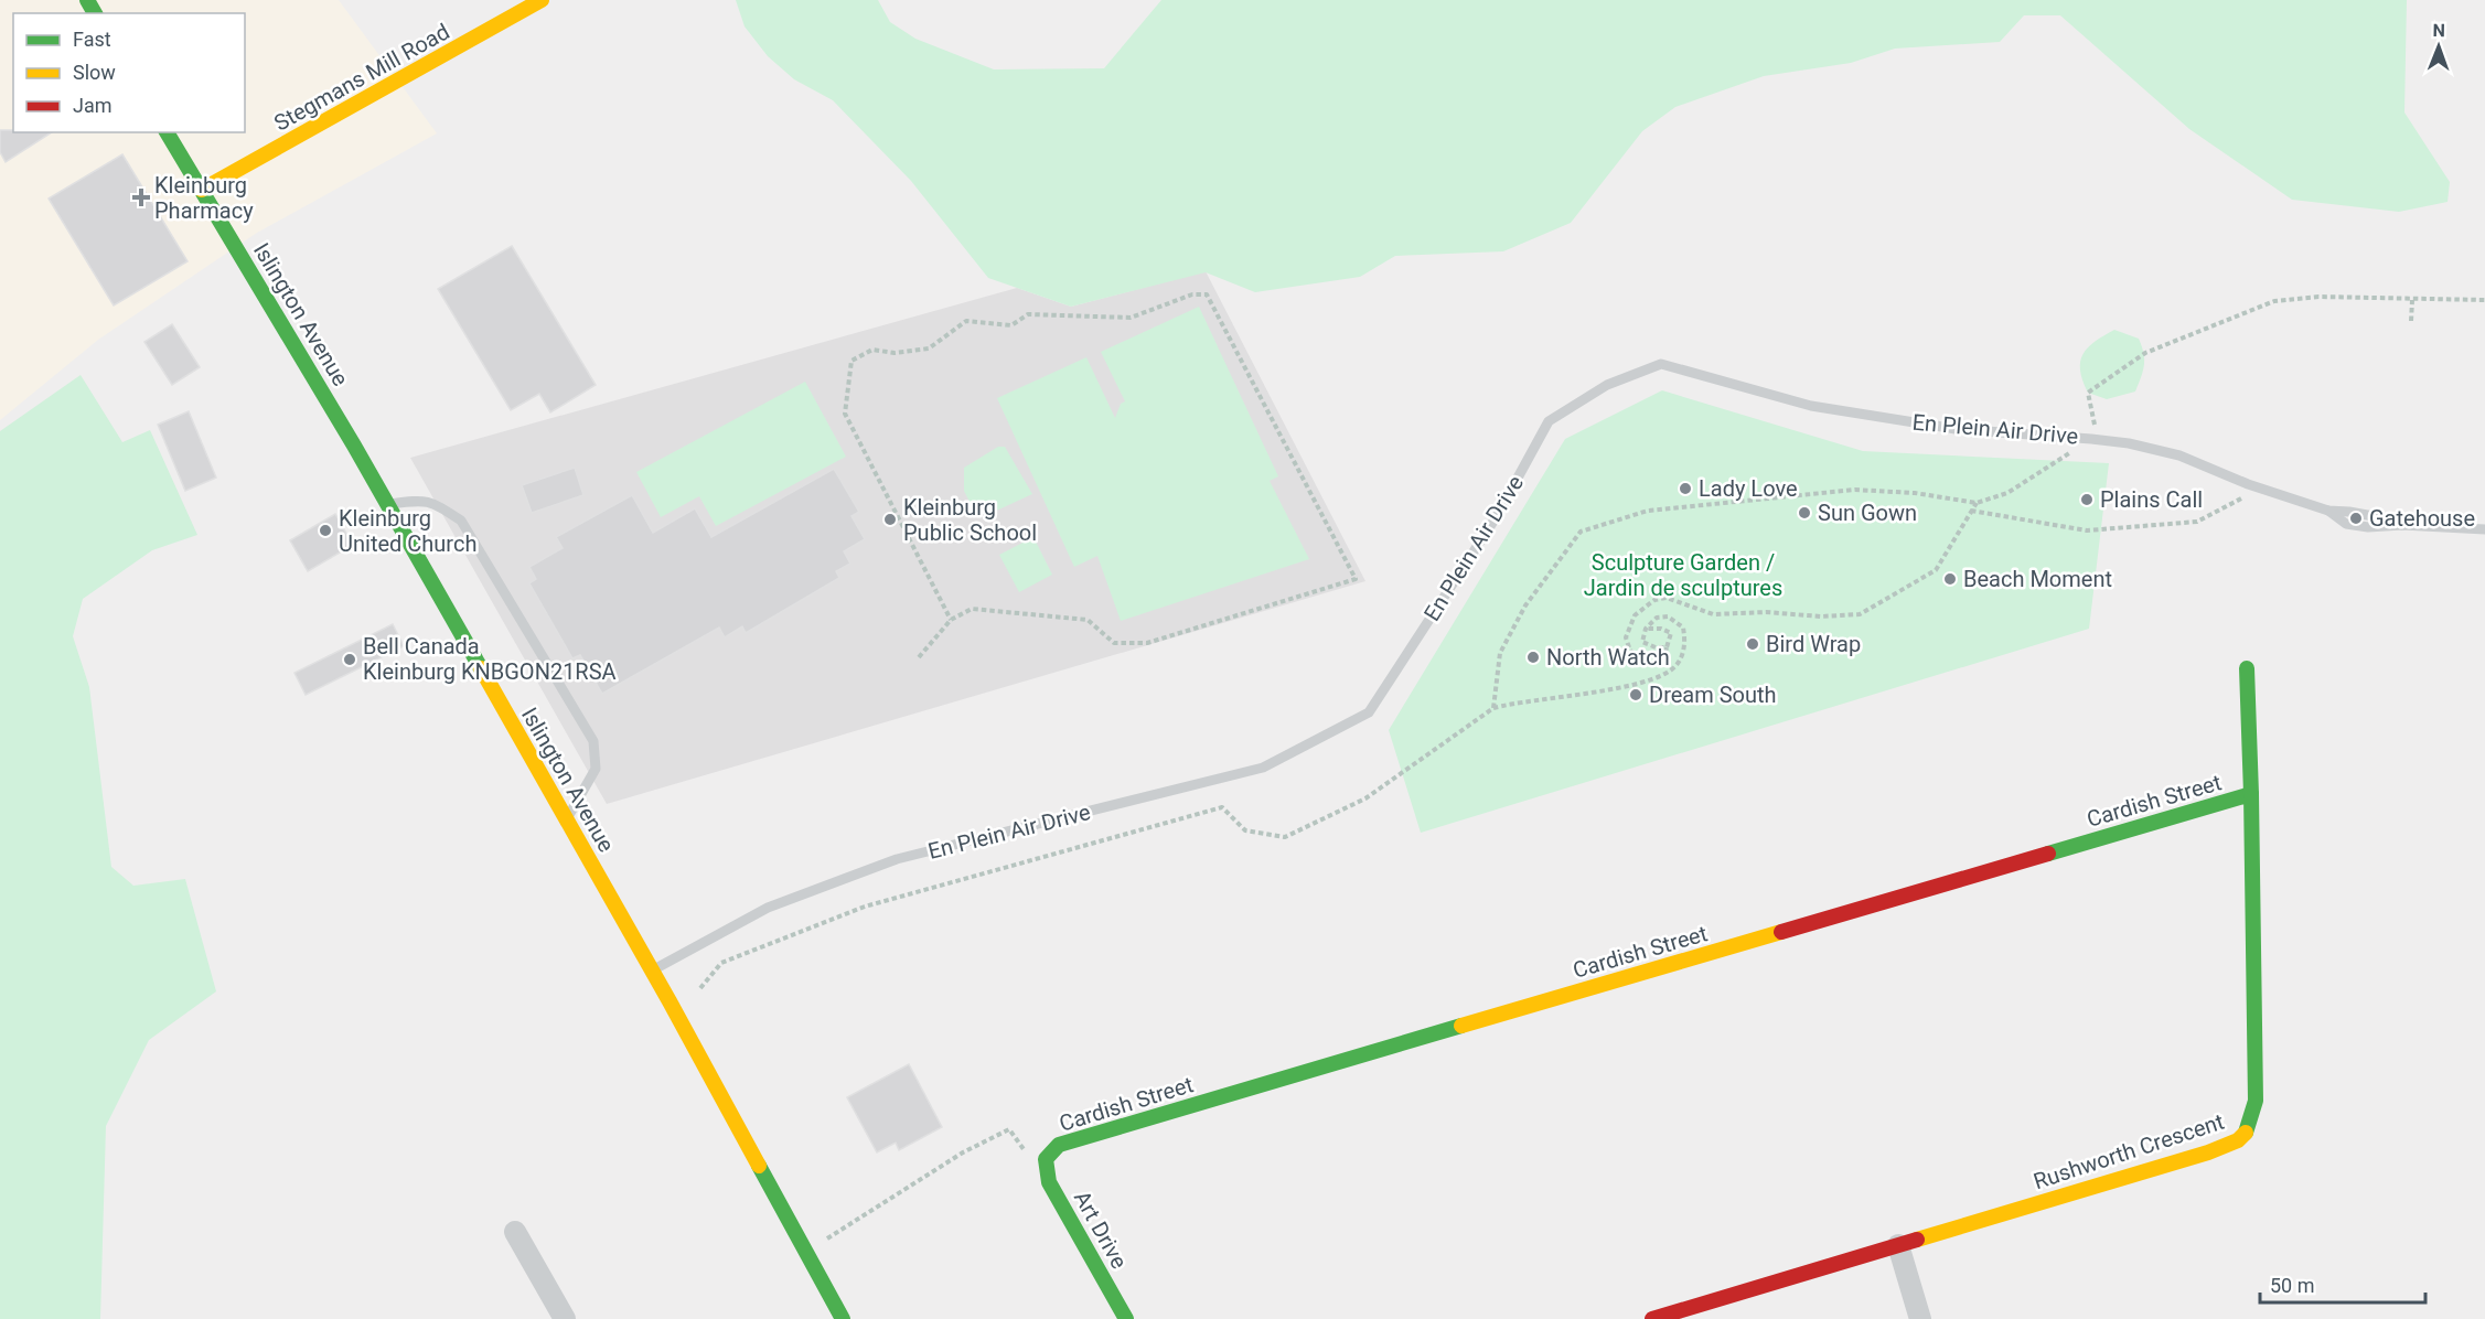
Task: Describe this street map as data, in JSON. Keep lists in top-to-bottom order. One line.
{"streets":{"street":["Stegmans Mill Road","Islington Avenue","Cardish Street","Rushworth Crescent","Art Drive"],"lane":["En Plein Air Drive"]},"crossings":[["Stegmans Mill Road","Islington Avenue"],["Islington Avenue","En Plein Air Drive"],["Cardish Street","Rushworth Crescent"],["Cardish Street","Art Drive"]],"parks":["Sculpture Garden / Jardin de sculptures"],"places":{"health":["Kleinburg Pharmacy"],"other":["Lady Love","Plains Call","Sun Gown","Gatehouse","Kleinburg Public School","Kleinburg United Church","Beach Moment","Bird Wrap","North Watch","Bell Canada Kleinburg KNBGON21RSA","Dream South"]},"legend":["Fast","Slow","Jam"],"scale_bar":"50 m","north":"top"}
